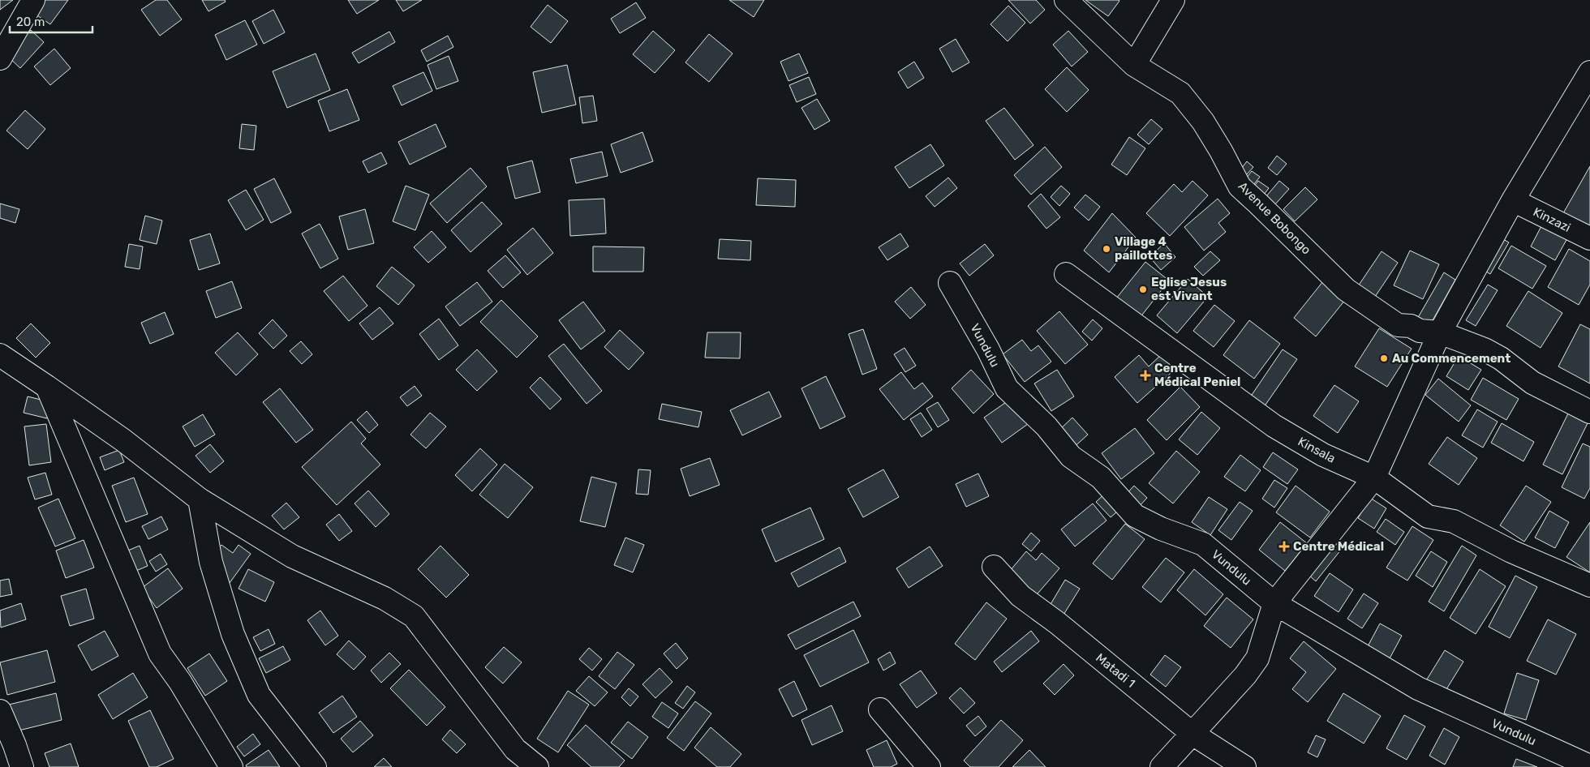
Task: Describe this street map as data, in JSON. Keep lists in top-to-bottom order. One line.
{"streets":{"street":["Avenue Bobongo","Kinzazi","Vundulu","Kinsala","Matadi 1"]},"places":{"other":["Village 4 paillottes","Eglise Jesus est Vivant","Au Commencement"],"health":["Centre Médical Peniel","Centre Médical"]},"scale_bar":"20 m"}
